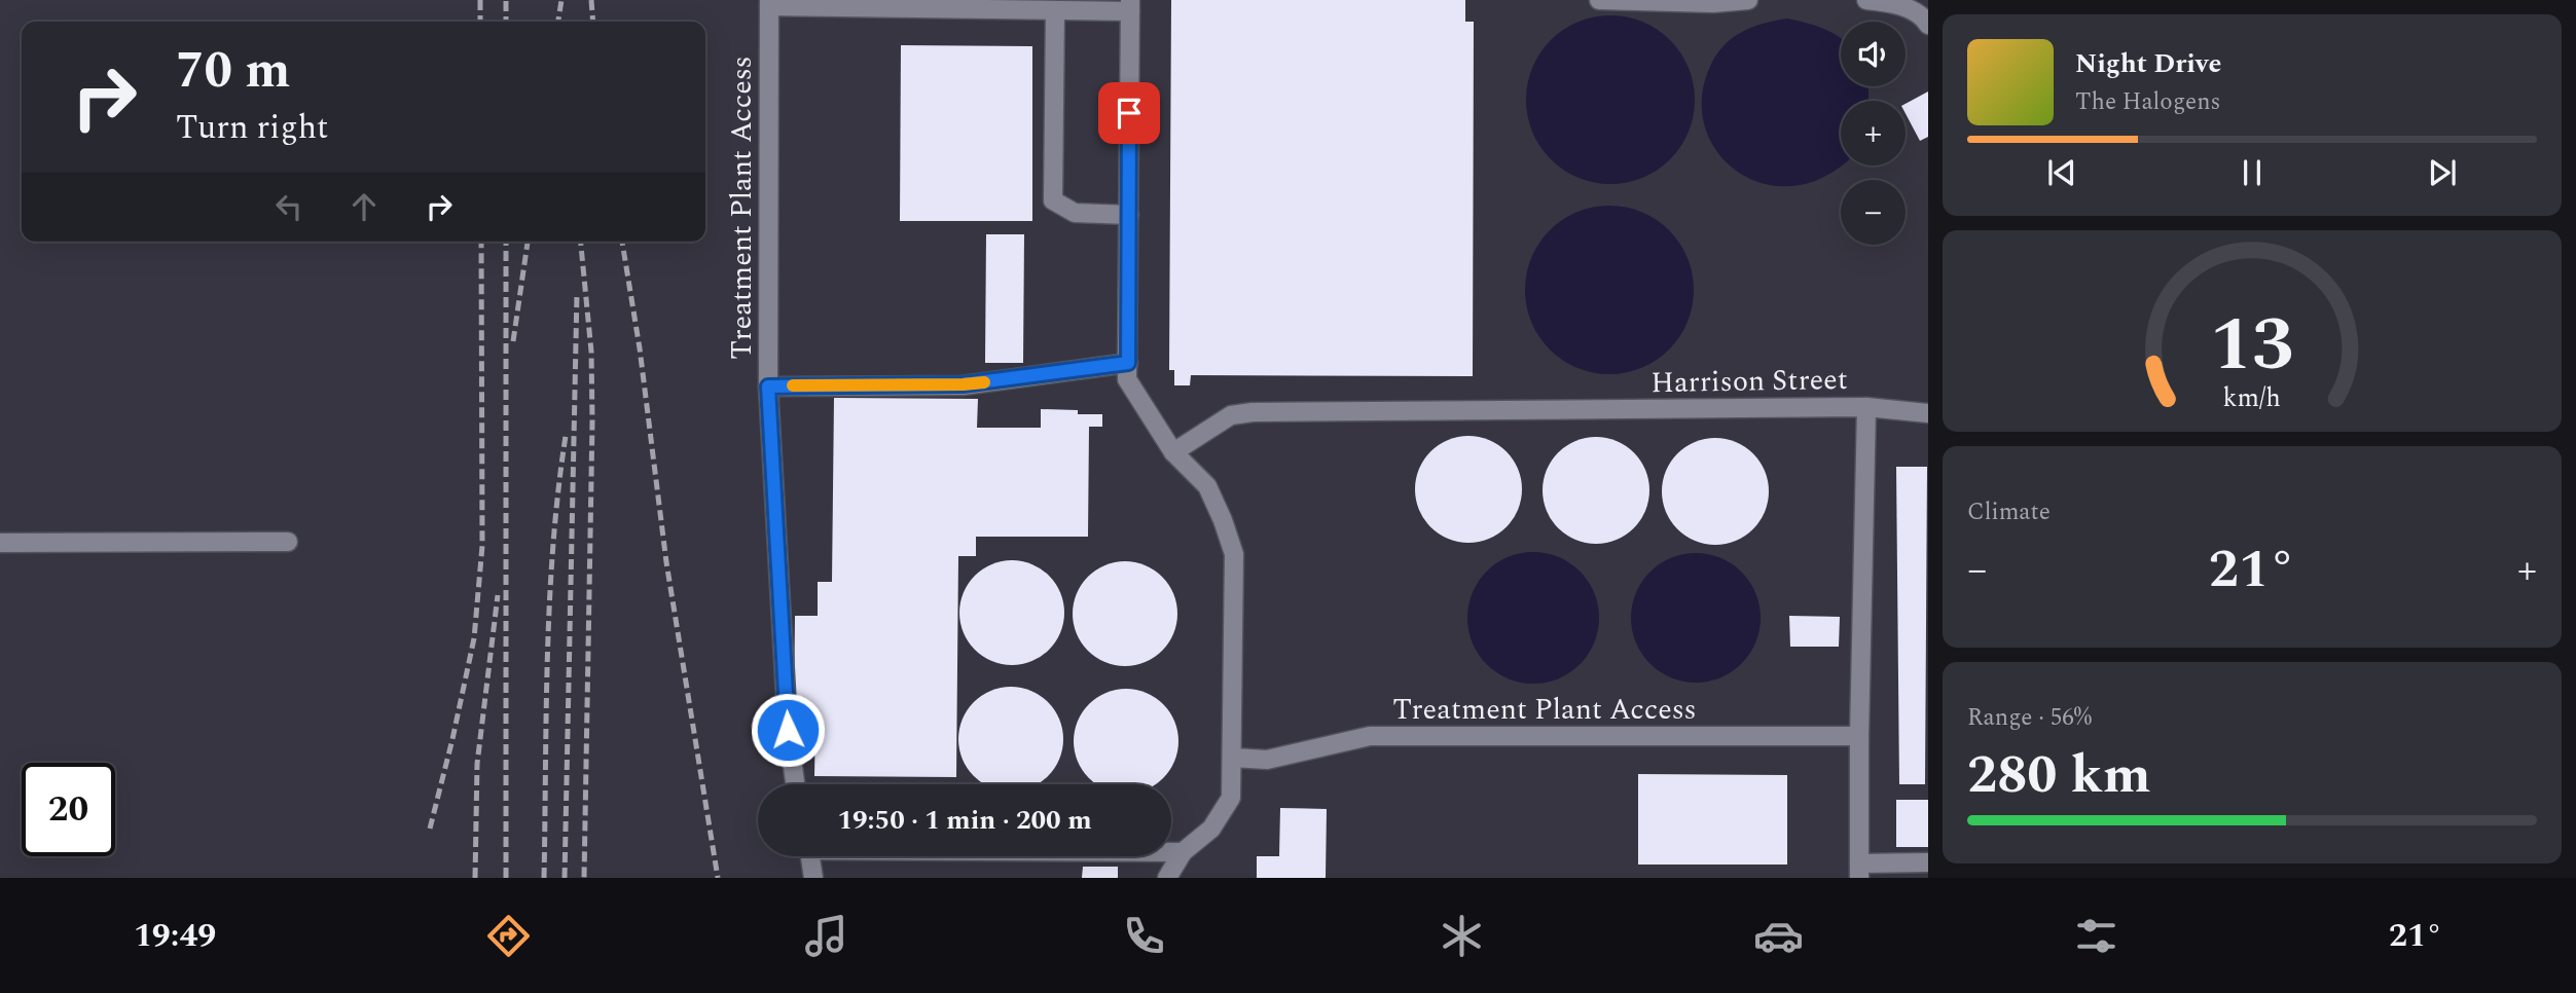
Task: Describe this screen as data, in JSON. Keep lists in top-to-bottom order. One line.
{"streets":{"lane":["Treatment Plant Access","Harrison Street"]},"crossings":[["Treatment Plant Access","Harrison Street"]],"page":{"map_buttons":["+","−"],"turn":["70 m","Turn right"],"song":["Night Drive","The Halogens"],"tile":["Climate",["Range · 56%","280 km"]],"heat":["−","21°","+"],"limit":"20","trip":"19:50 · 1 min · 200 m","tabs":["19:49","21°"],"gauge":["13","km/h"]}}
